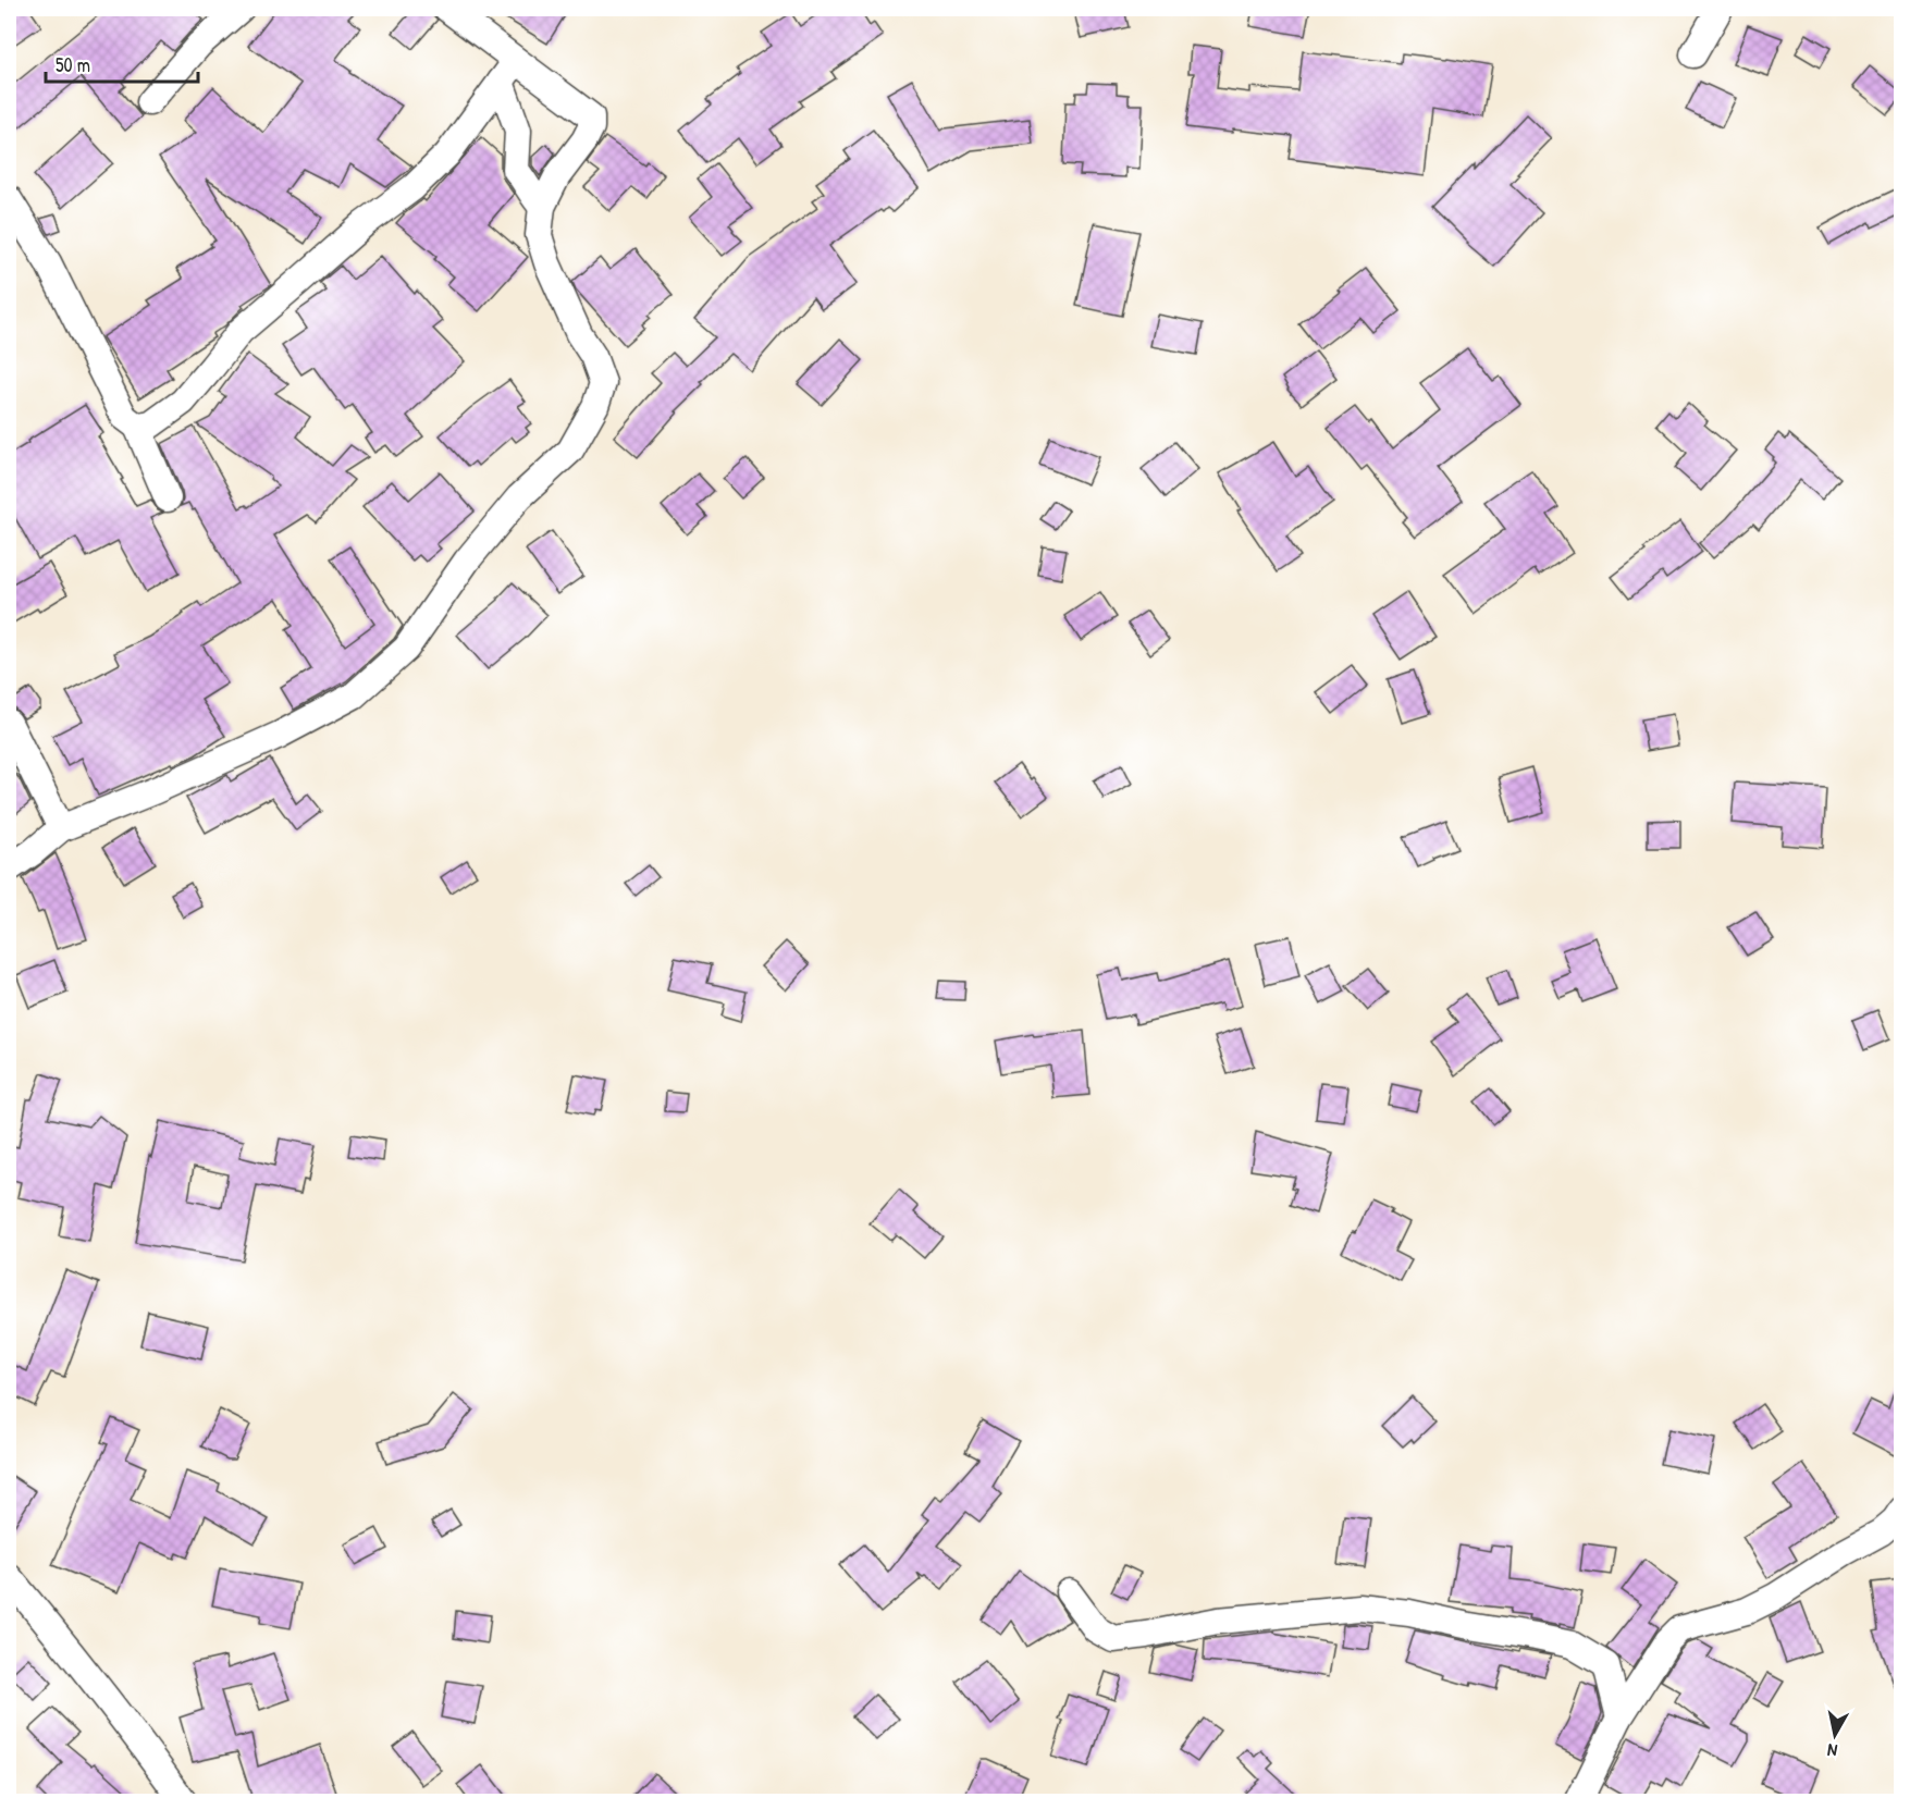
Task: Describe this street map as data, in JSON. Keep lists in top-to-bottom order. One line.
{"scale_bar":"50 m","north":"bottom"}
